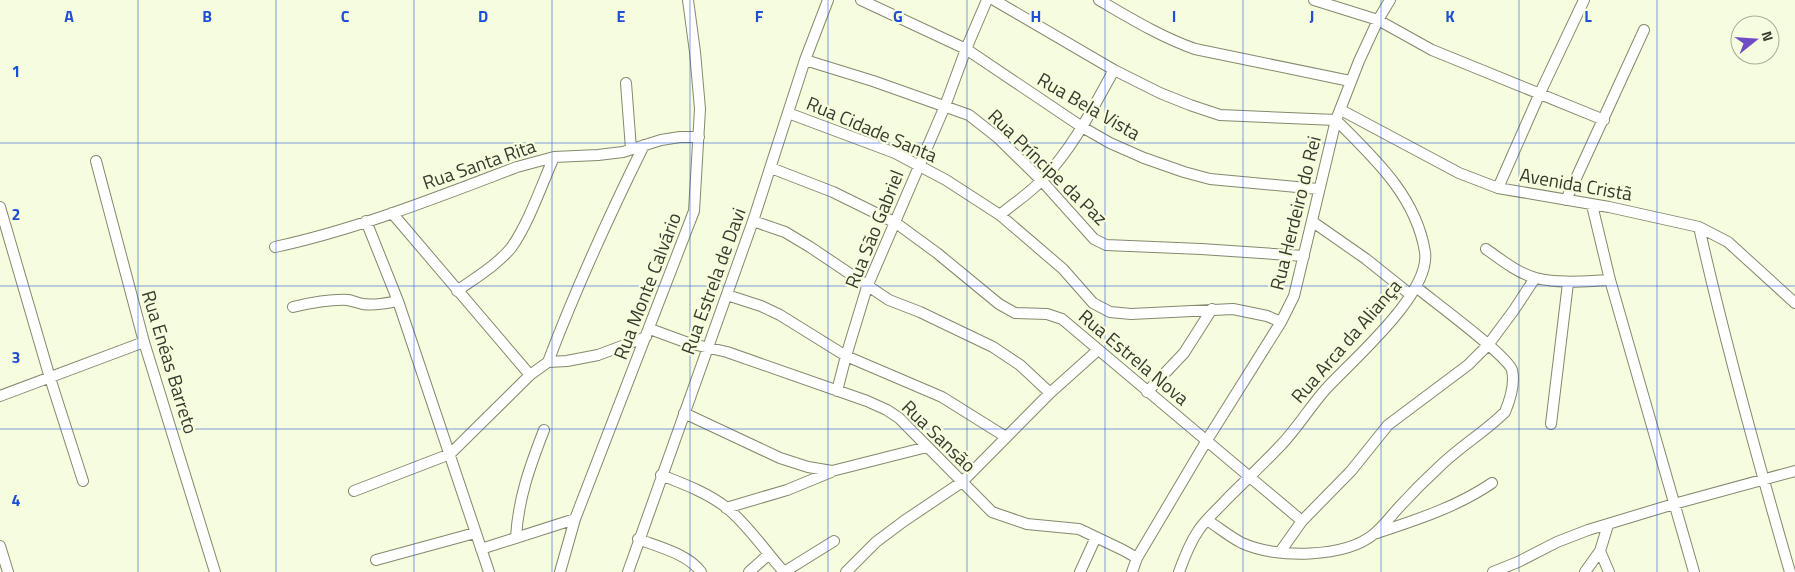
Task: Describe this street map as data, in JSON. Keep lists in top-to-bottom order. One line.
{"streets":{"street":["Rua Bela Vista","Rua Cidade Santa","Rua Santa Rita","Rua Príncipe da Paz","Avenida Cristã","Rua Herdeiro do Rei","Rua São Gabriel","Rua Estrela de Davi","Rua Monte Calvário","Rua Arca da Aliança","Rua Estrela Nova","Rua Enéas Barreto","Rua Sansão"]},"crossings":[["Rua Bela Vista","Rua Herdeiro do Rei"],["Rua Bela Vista","Rua São Gabriel"],["Rua Cidade Santa","Rua Herdeiro do Rei"],["Rua Cidade Santa","Rua São Gabriel"],["Rua Cidade Santa","Rua Estrela de Davi"],["Rua Santa Rita","Rua Monte Calvário"],["Rua Príncipe da Paz","Rua Herdeiro do Rei"],["Rua Príncipe da Paz","Rua São Gabriel"],["Rua Príncipe da Paz","Rua Estrela de Davi"],["Avenida Cristã","Rua Herdeiro do Rei"],["Rua Herdeiro do Rei","Rua Arca da Aliança"],["Rua Herdeiro do Rei","Rua Estrela Nova"],["Rua Herdeiro do Rei","Rua Sansão"],["Rua São Gabriel","Rua Estrela Nova"],["Rua São Gabriel","Rua Sansão"],["Rua Estrela de Davi","Rua Estrela Nova"],["Rua Estrela de Davi","Rua Sansão"],["Rua Monte Calvário","Rua Sansão"],["Rua Arca da Aliança","Rua Estrela Nova"]],"north":"right","grid":{"columns":["A","B","C","D","E","F","G","H","I","J","K","L"],"rows":["1","2","3","4"]}}
